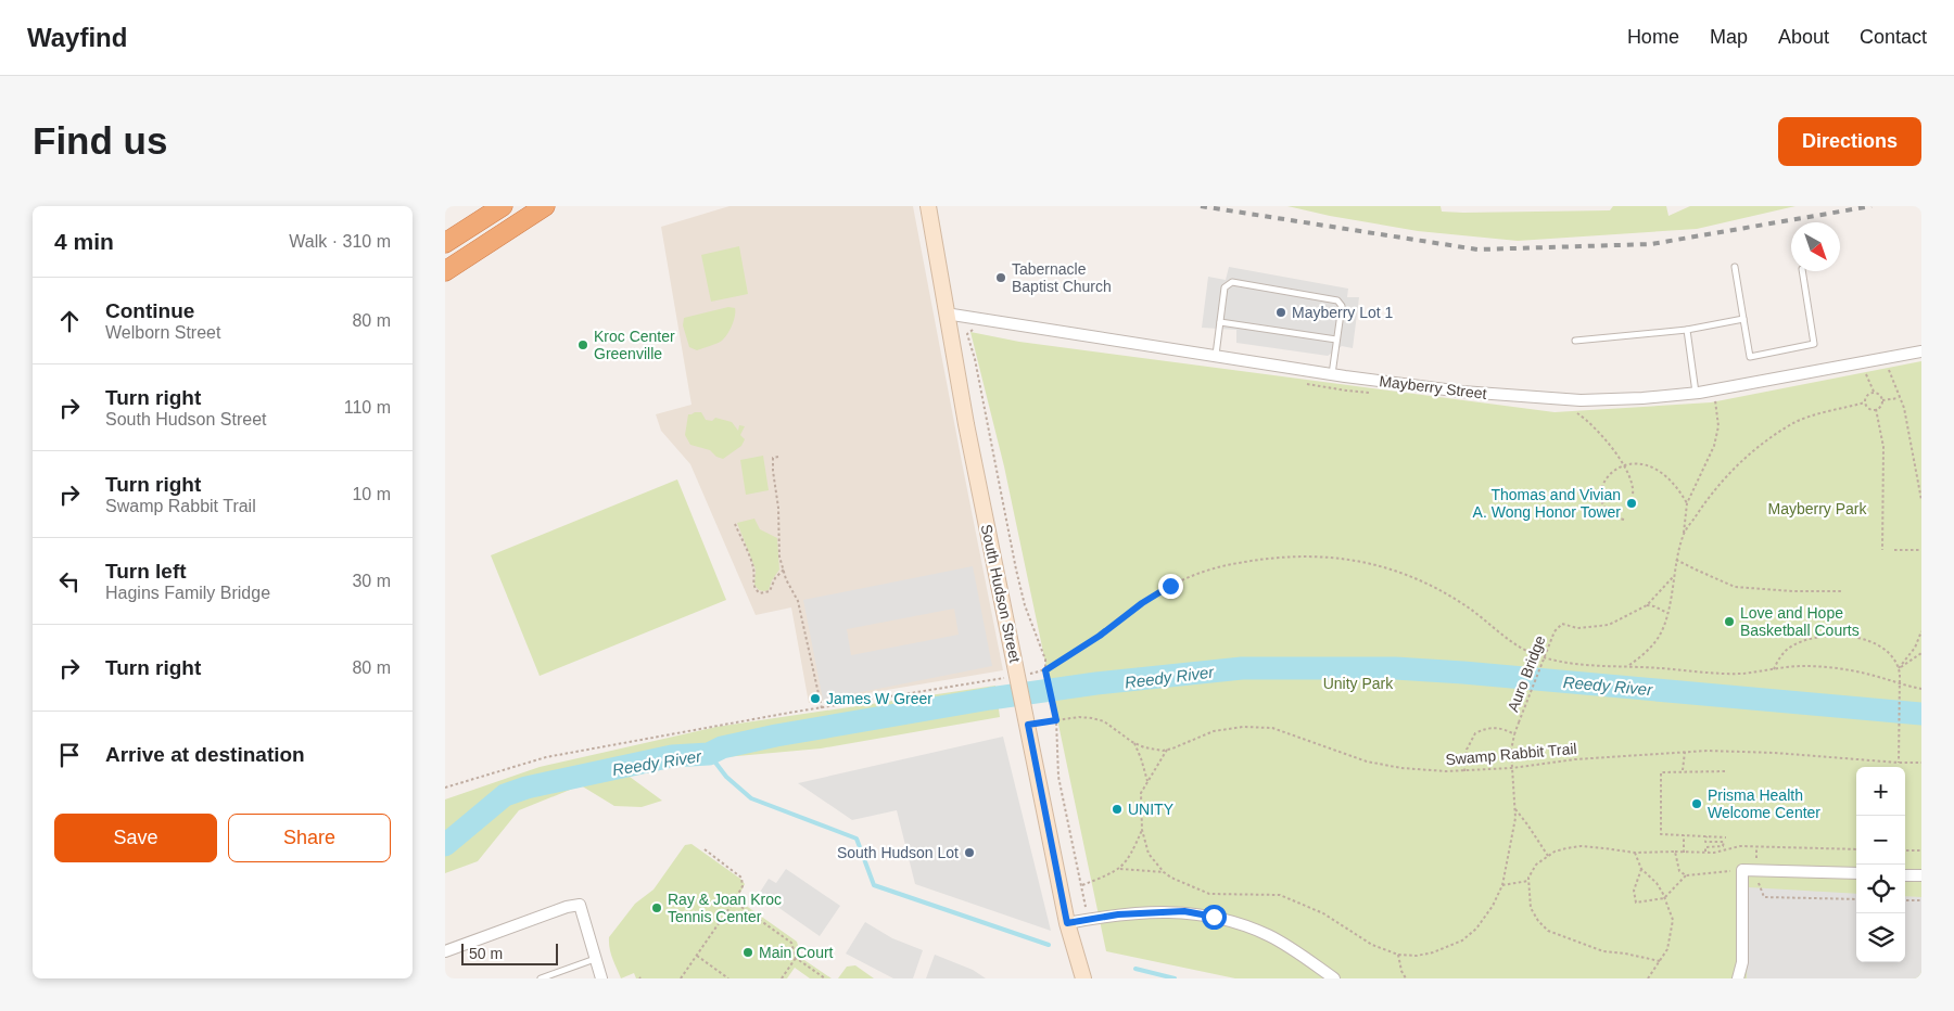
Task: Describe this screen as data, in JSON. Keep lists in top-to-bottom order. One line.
{"streets":{"street":["Mayberry Street","South Hudson Street"],"path":["Auro Bridge","Swamp Rabbit Trail"]},"crossings":[["Mayberry Street","South Hudson Street"],["Auro Bridge","Swamp Rabbit Trail"]],"water":["Reedy River"],"parks":["Mayberry Park","Unity Park"],"places":["Tabernacle Baptist Church","Mayberry Lot 1","Kroc Center Greenville","Thomas and Vivian A. Wong Honor Tower","Love and Hope Basketball Courts","James W Greer","Prisma Health Welcome Center","UNITY","South Hudson Lot","Ray & Joan Kroc Tennis Center","Main Court"],"scale_bar":"50 m","north":"bottom right","page":{"header":"Wayfind","nav":["Home","Map","About","Contact"],"buttons":["Directions",["Save","Share"]],"title":"Find us","heading":["4 min","Walk · 310 m"],"list":[["Continue","Welborn Street","80 m"],["Turn right","South Hudson Street","110 m"],["Turn right","Swamp Rabbit Trail","10 m"],["Turn left","Hagins Family Bridge","30 m"],["Turn right","80 m"],"Arrive at destination"],"map_buttons":["+","−"],"scale":"50 m"}}
